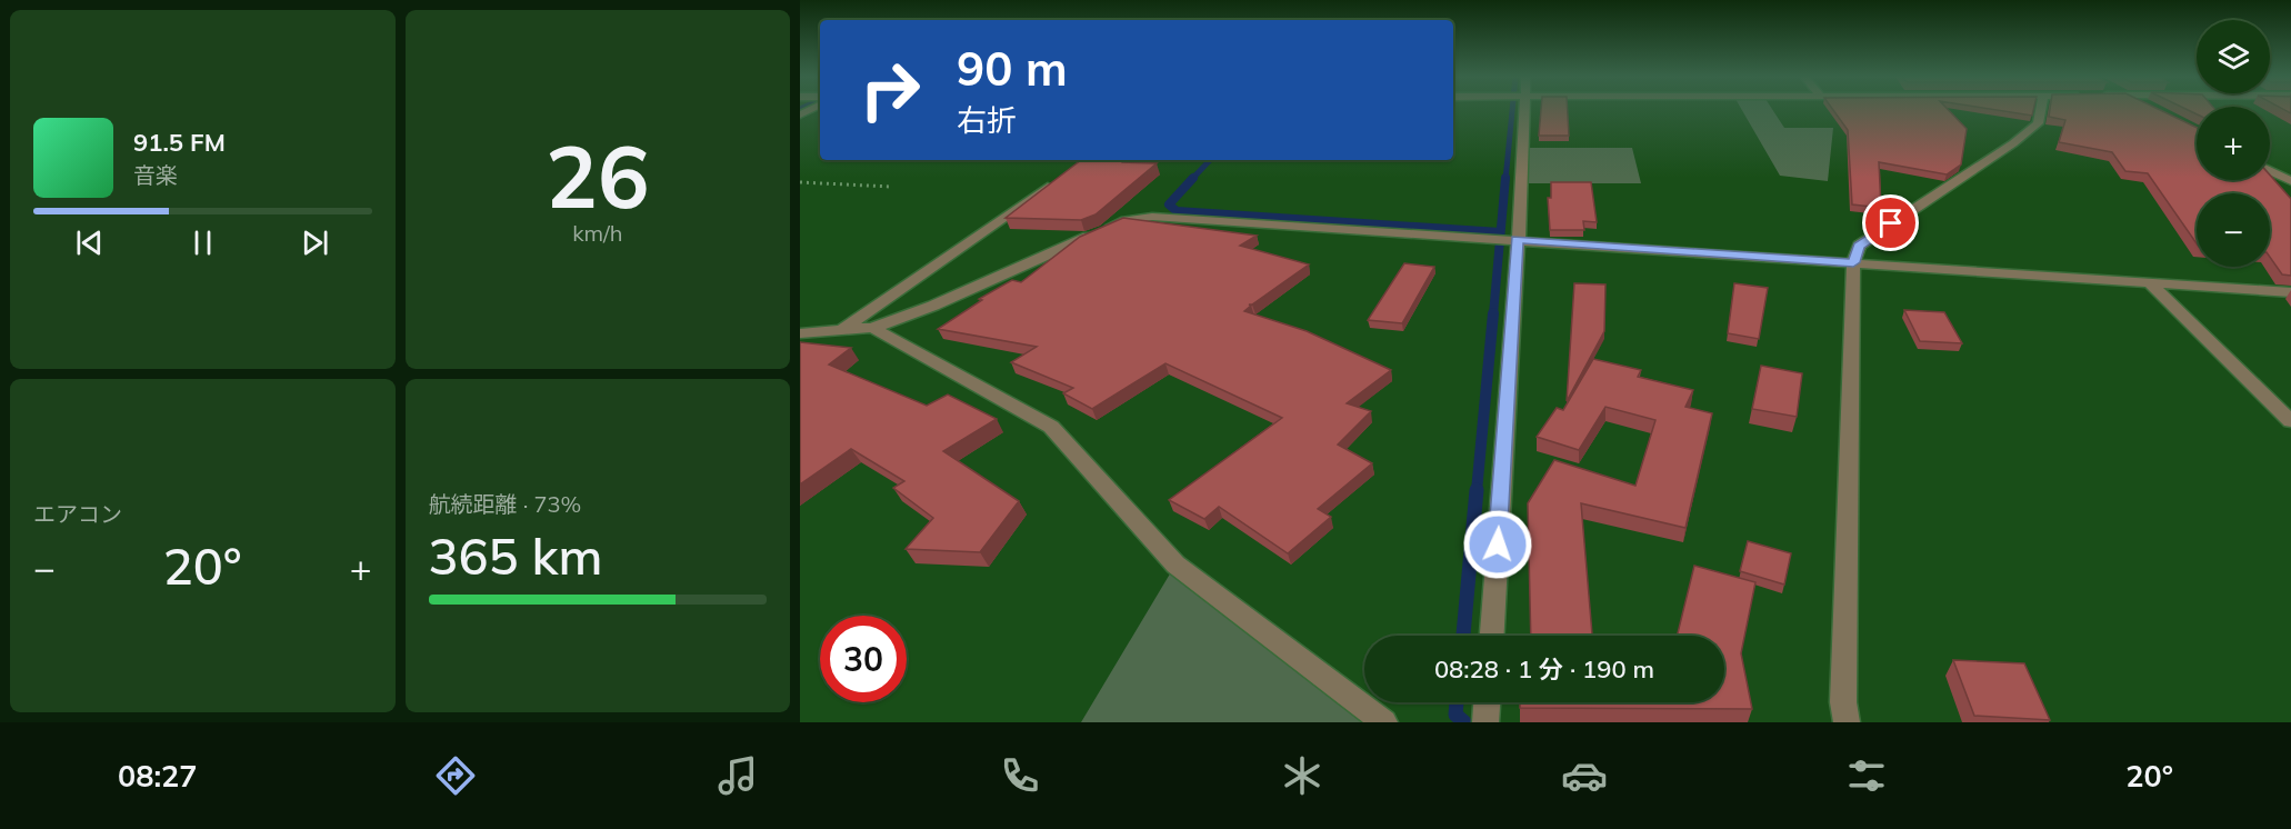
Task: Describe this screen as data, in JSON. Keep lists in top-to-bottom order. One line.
{"page":{"tile":[["26","km/h"],"エアコン",["航続距離 · 73%","365 km"]],"map_buttons":["+","−"],"turn":["90 m","右折"],"song":["91.5 FM","音楽"],"heat":["−","20°","+"],"limit":"30","trip":"08:28 · 1 分 · 190 m","tabs":["08:27","20°"]}}
